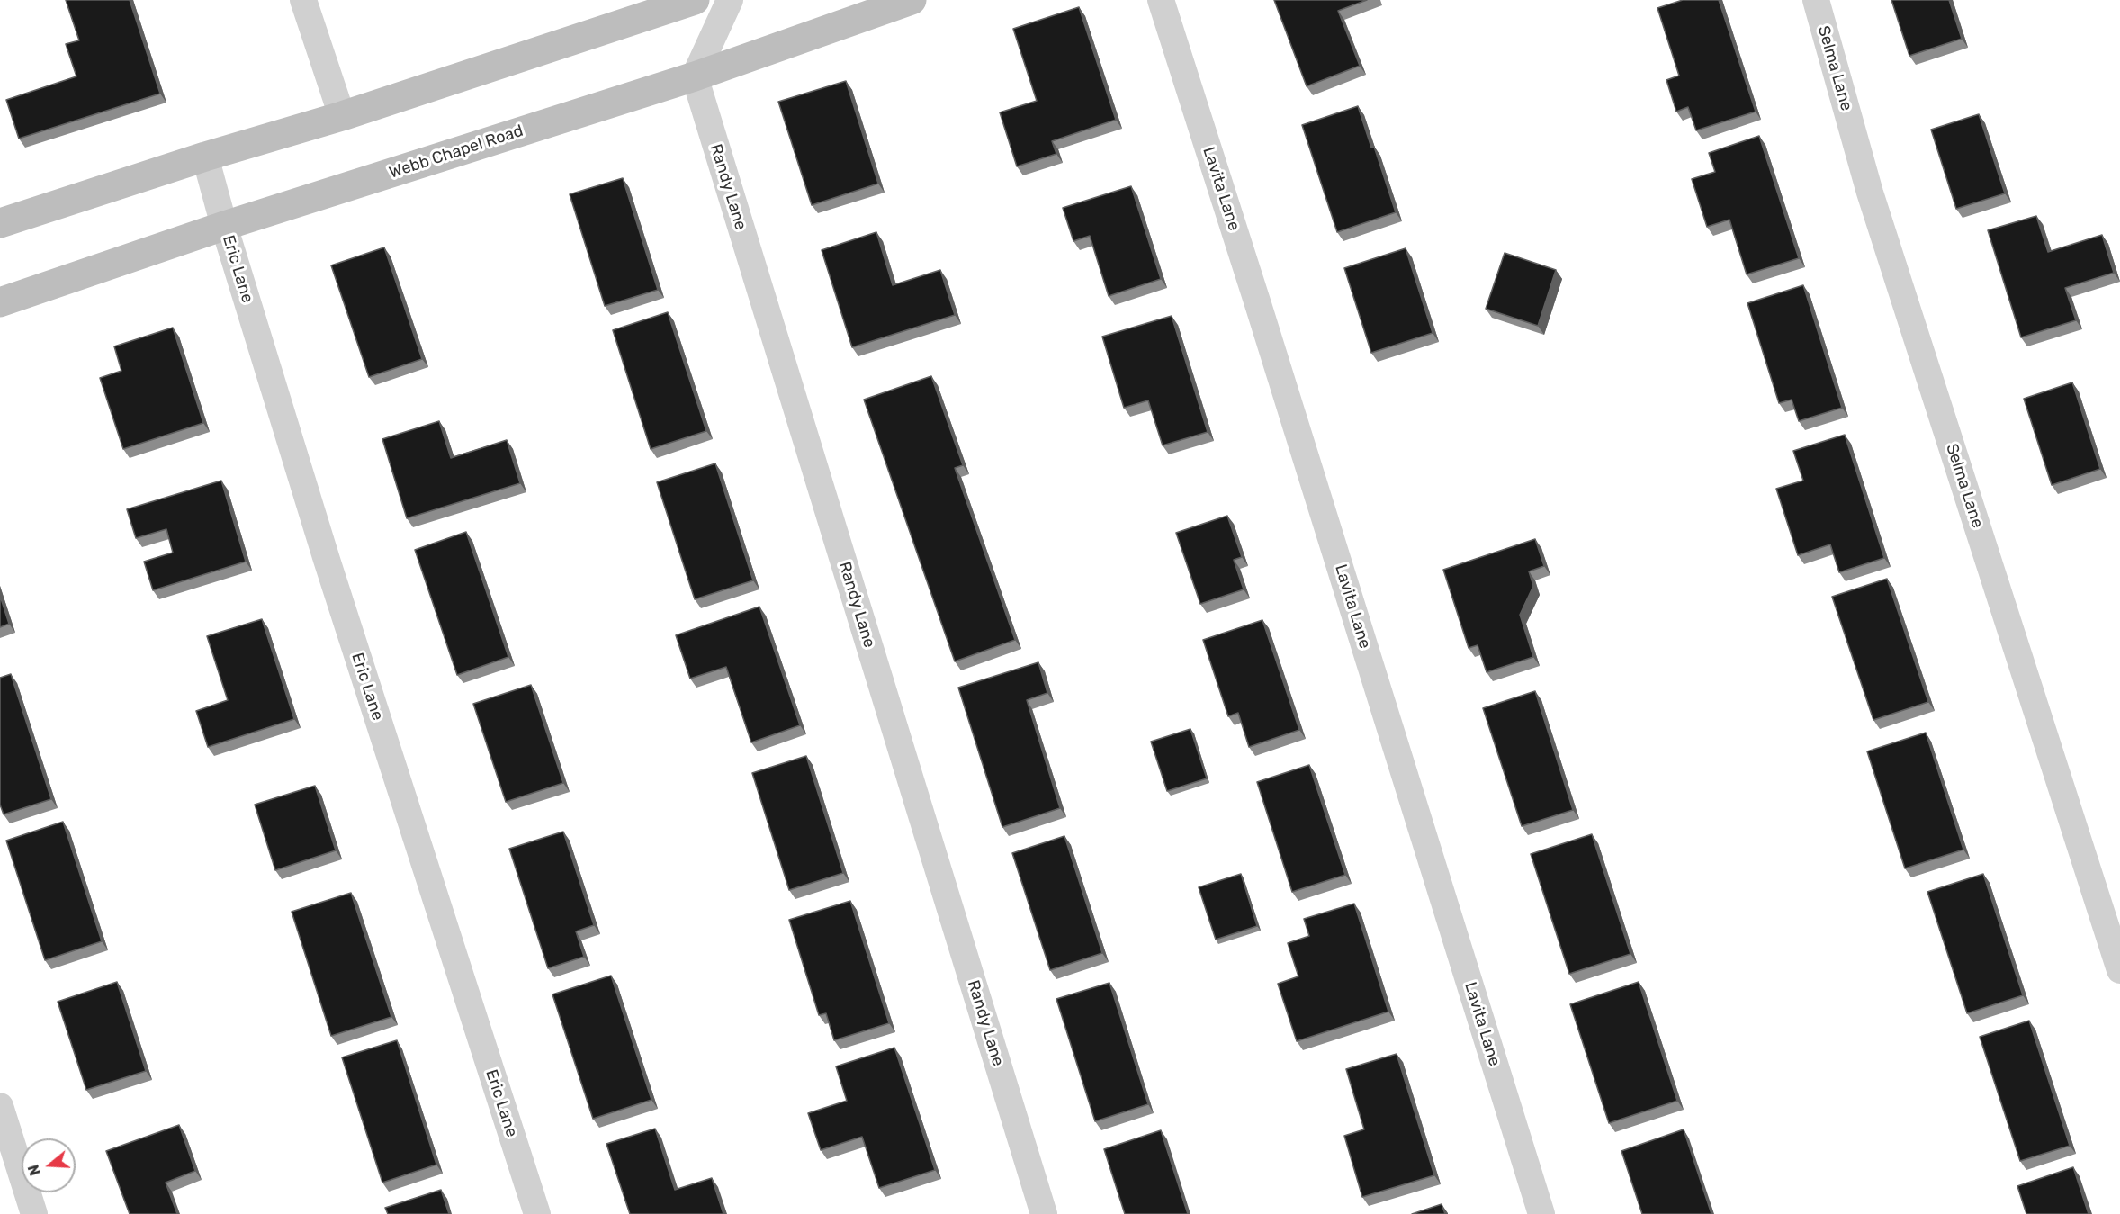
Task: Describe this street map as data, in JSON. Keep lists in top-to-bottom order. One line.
{"streets":{"main road":["Webb Chapel Road"],"street":["Selma Lane","Randy Lane","Lavita Lane","Eric Lane"]},"crossings":[["Webb Chapel Road","Randy Lane"],["Webb Chapel Road","Eric Lane"]],"north":"left"}
